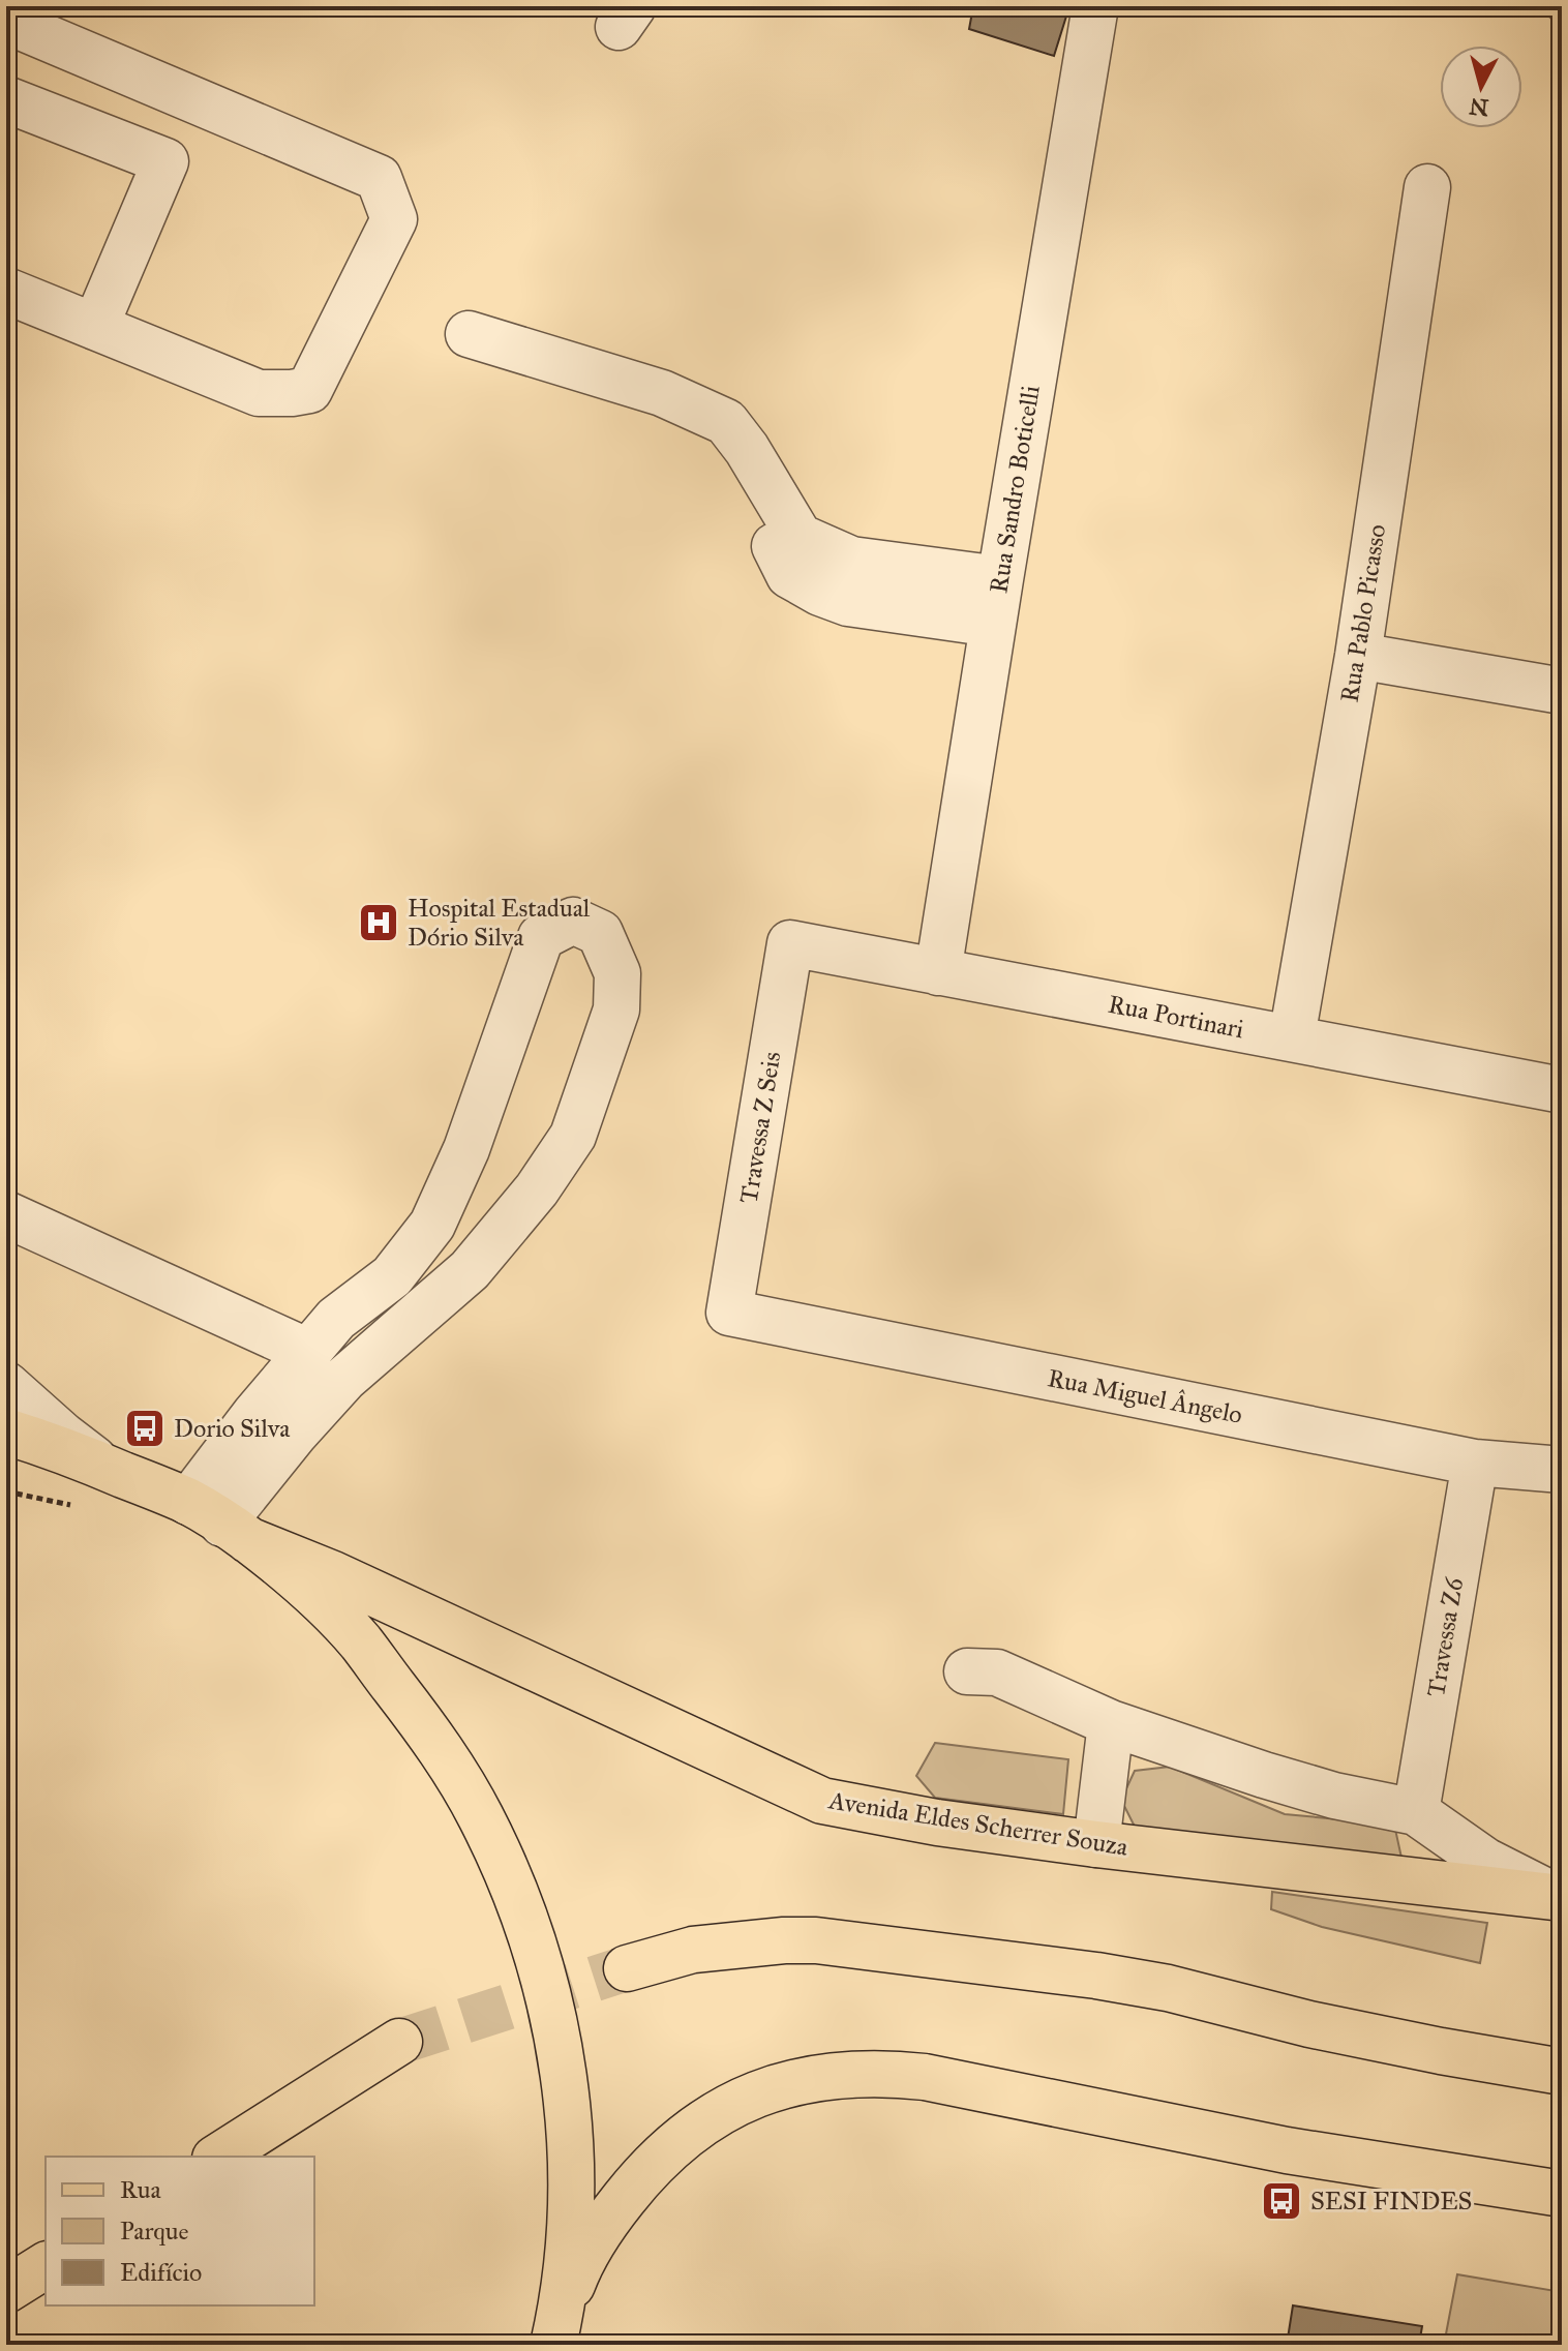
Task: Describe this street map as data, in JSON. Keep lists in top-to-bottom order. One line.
{"streets":{"main road":["Avenida Eldes Scherrer Souza"],"street":["Rua Sandro Boticelli","Rua Pablo Picasso","Rua Portinari","Travessa Z Seis","Rua Miguel Ângelo","Travessa Z6"]},"crossings":[["Rua Sandro Boticelli","Rua Portinari"],["Rua Pablo Picasso","Rua Portinari"],["Rua Portinari","Travessa Z Seis"],["Travessa Z Seis","Rua Miguel Ângelo"],["Rua Miguel Ângelo","Travessa Z6"]],"places":{"hospital":["Hospital Estadual Dório Silva"],"bus stop":["Dorio Silva","SESI FINDES"]},"legend":["Rua","Parque","Edifício"],"north":"bottom"}
